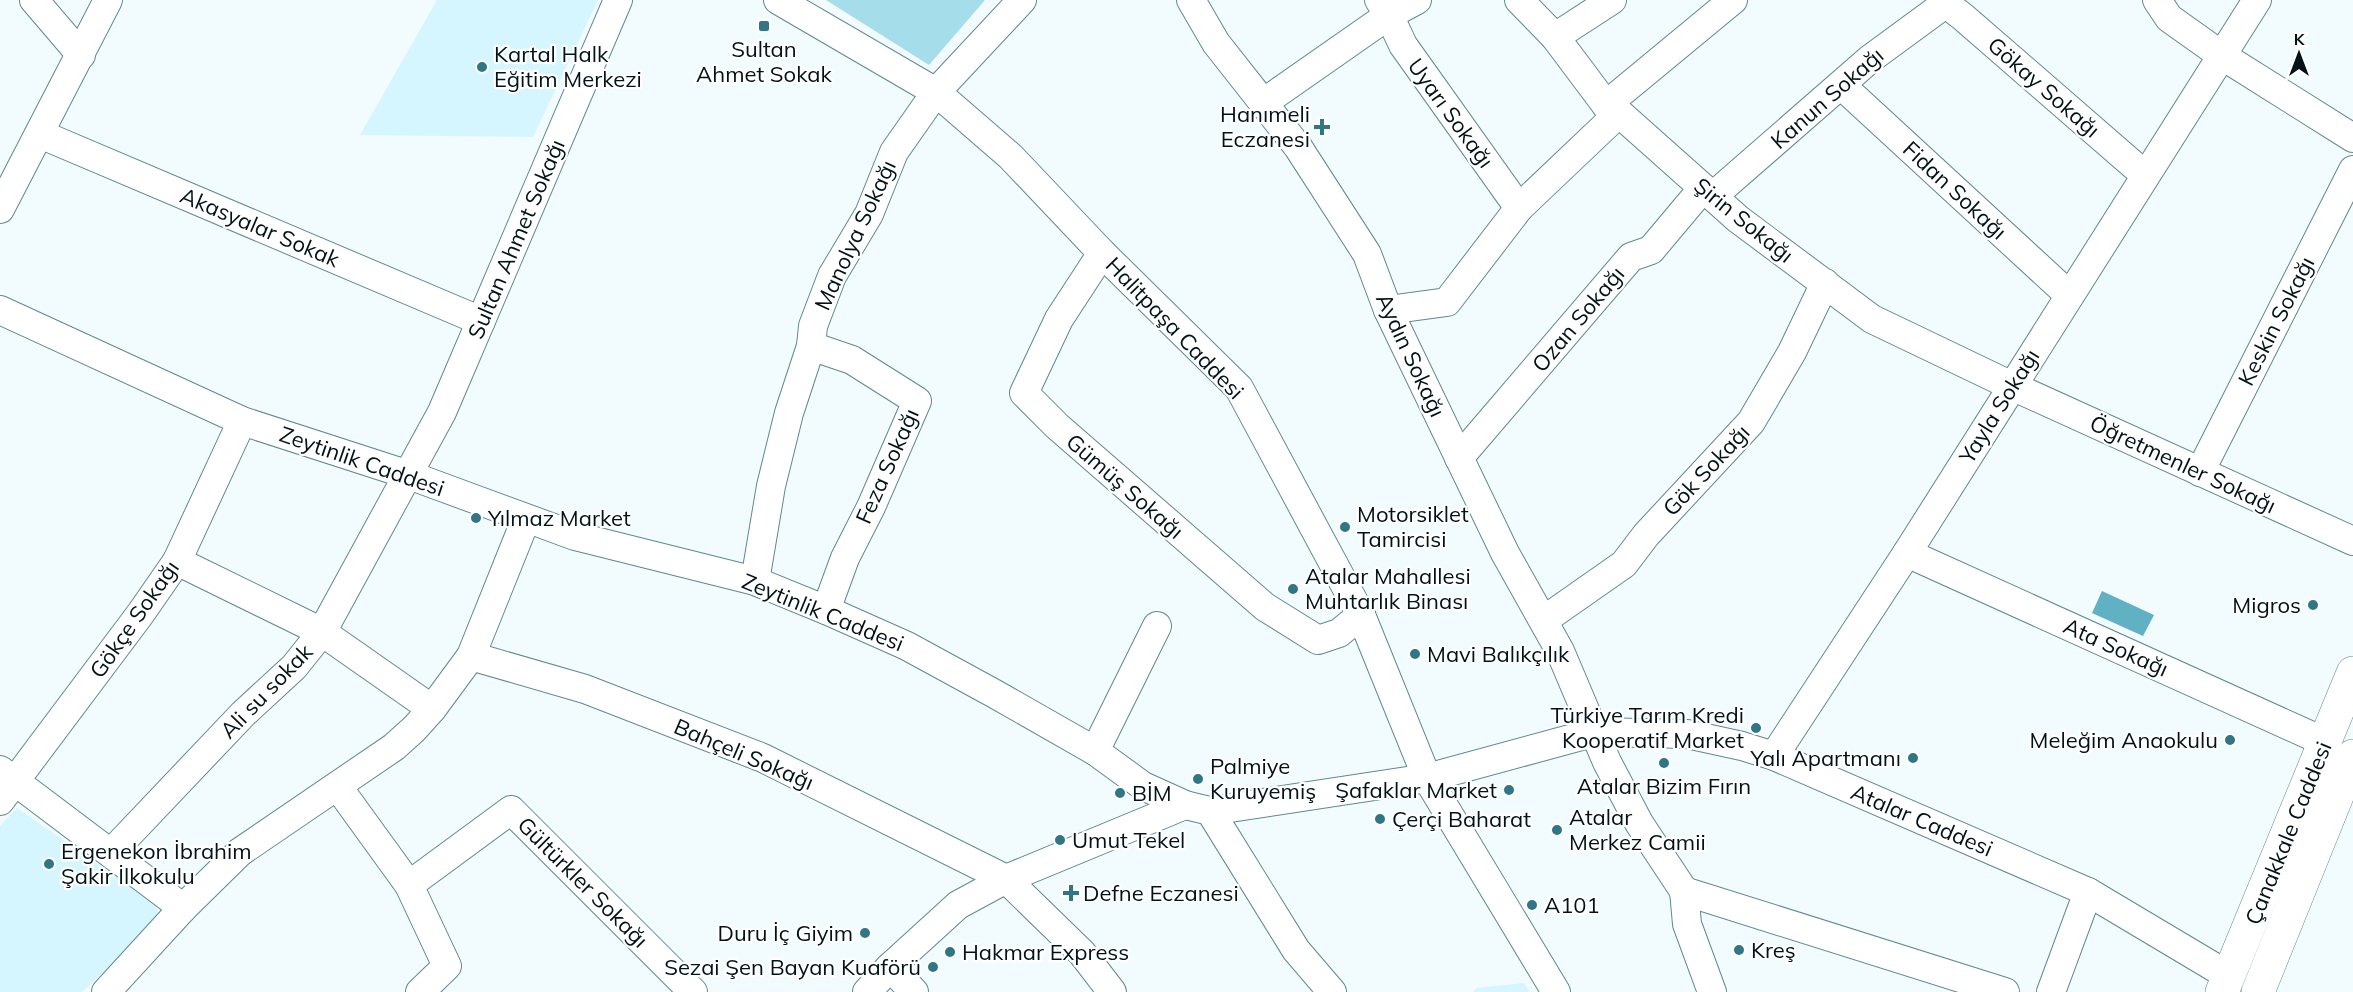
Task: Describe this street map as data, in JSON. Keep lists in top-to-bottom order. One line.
{"streets":{"main road":["Çanakkale Caddesi"],"street":["Gökay Sokağı","Kanun Sokağı","Uyarı Sokağı","Fidan Sokağı","Şirin Sokağı","Akasyalar Sokak","Manolya Sokağı","Sultan Ahmet Sokağı","Ozan Sokağı","Keskin Sokağı","Halitpaşa Caddesi","Aydın Sokağı","Yayla Sokağı","Zeytinlik Caddesi","Öğretmenler Sokağı","Feza Sokağı","Gök Sokağı","Gümüş Sokağı","Gökçe Sokağı","Ata Sokağı","Ali su sokak","Bahçeli Sokağı","Atalar Caddesi","Gültürkler Sokağı"]},"crossings":[["Gökay Sokağı","Kanun Sokağı"],["Gökay Sokağı","Yayla Sokağı"],["Kanun Sokağı","Fidan Sokağı"],["Kanun Sokağı","Şirin Sokağı"],["Kanun Sokağı","Ozan Sokağı"],["Fidan Sokağı","Yayla Sokağı"],["Şirin Sokağı","Ozan Sokağı"],["Şirin Sokağı","Yayla Sokağı"],["Şirin Sokağı","Öğretmenler Sokağı"],["Şirin Sokağı","Gök Sokağı"],["Akasyalar Sokak","Sultan Ahmet Sokağı"],["Manolya Sokağı","Halitpaşa Caddesi"],["Manolya Sokağı","Zeytinlik Caddesi"],["Manolya Sokağı","Feza Sokağı"],["Sultan Ahmet Sokağı","Zeytinlik Caddesi"],["Sultan Ahmet Sokağı","Ali su sokak"],["Ozan Sokağı","Aydın Sokağı"],["Keskin Sokağı","Öğretmenler Sokağı"],["Halitpaşa Caddesi","Gümüş Sokağı"],["Halitpaşa Caddesi","Atalar Caddesi"],["Aydın Sokağı","Gök Sokağı"],["Aydın Sokağı","Atalar Caddesi"],["Yayla Sokağı","Öğretmenler Sokağı"],["Yayla Sokağı","Ata Sokağı"],["Yayla Sokağı","Atalar Caddesi"],["Zeytinlik Caddesi","Feza Sokağı"],["Zeytinlik Caddesi","Gökçe Sokağı"],["Zeytinlik Caddesi","Ali su sokak"],["Zeytinlik Caddesi","Atalar Caddesi"],["Ata Sokağı","Çanakkale Caddesi"],["Bahçeli Sokağı","Atalar Caddesi"],["Atalar Caddesi","Çanakkale Caddesi"]],"places":{"transit":["Sultan Ahmet Sokak"],"other":["Kartal Halk Eğitim Merkezi","Yılmaz Market","Motorsiklet Tamircisi","Atalar Mahallesi Muhtarlık Binası","Migros","Mavi Balıkçılık","Türkiye Tarım Kredi Kooperatif Market","Meleğim Anaokulu","Yalı Apartmanı","Atalar Bizim Fırın","Palmiye Kuruyemiş","Şafaklar Market","BİM","Çerçi Baharat","Atalar Merkez Camii","Umut Tekel","Ergenekon İbrahim Şakir İlkokulu","A101","Duru İç Giyim","Kreş","Hakmar Express","Sezai Şen Bayan Kuaförü"],"health":["Hanımeli Eczanesi","Defne Eczanesi"]},"north":"top"}
